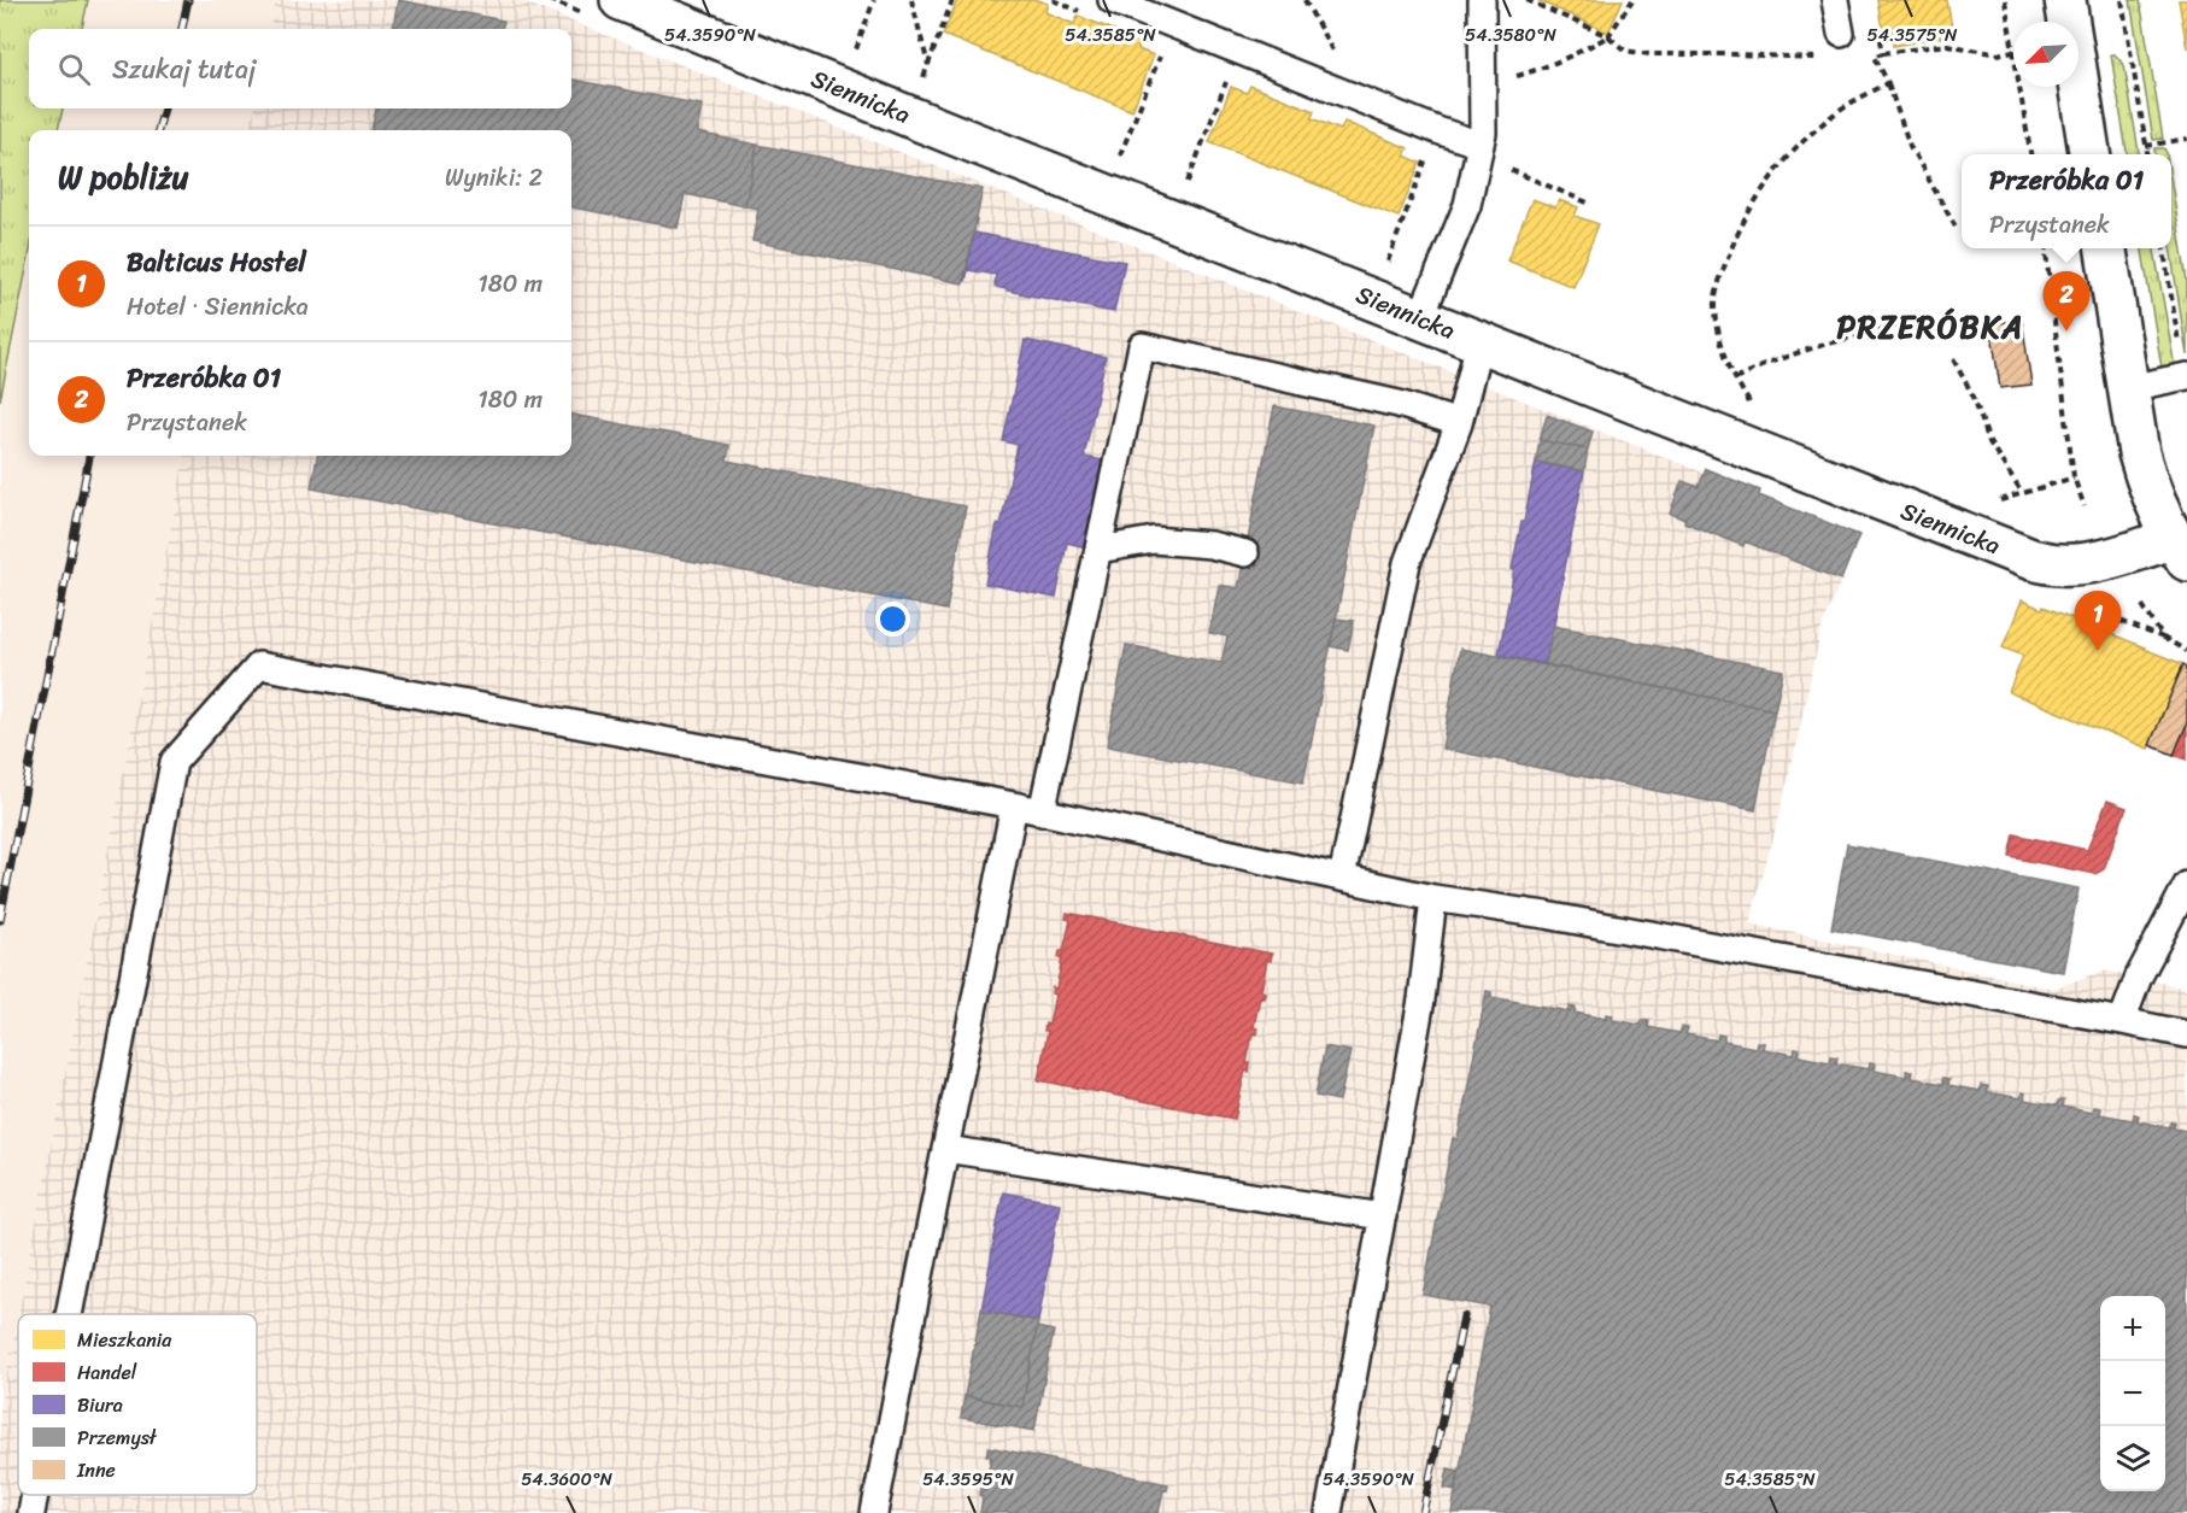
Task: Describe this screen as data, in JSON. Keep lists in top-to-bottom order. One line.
{"streets":{"street":["Siennicka"]},"districts":["PRZERÓBKA"],"legend":["Mieszkania","Handel","Biura","Przemysł","Inne"],"north":"bottom left","page":{"search":"Szukaj tutaj","heading":["W pobliżu","Wyniki: 2"],"popup":["Przeróbka 01","Przystanek"],"list":[{"mark":"1","name":"Balticus Hostel","note":"Hotel · Siennicka","value":"180 m"},{"mark":"2","name":"Przeróbka 01","note":"Przystanek","value":"180 m"}],"pins":["2","1"],"map_buttons":["+","−"]},"coordinates":["54.3590°N","54.3585°N","54.3580°N","54.3575°N","54.3600°N","54.3595°N"]}
